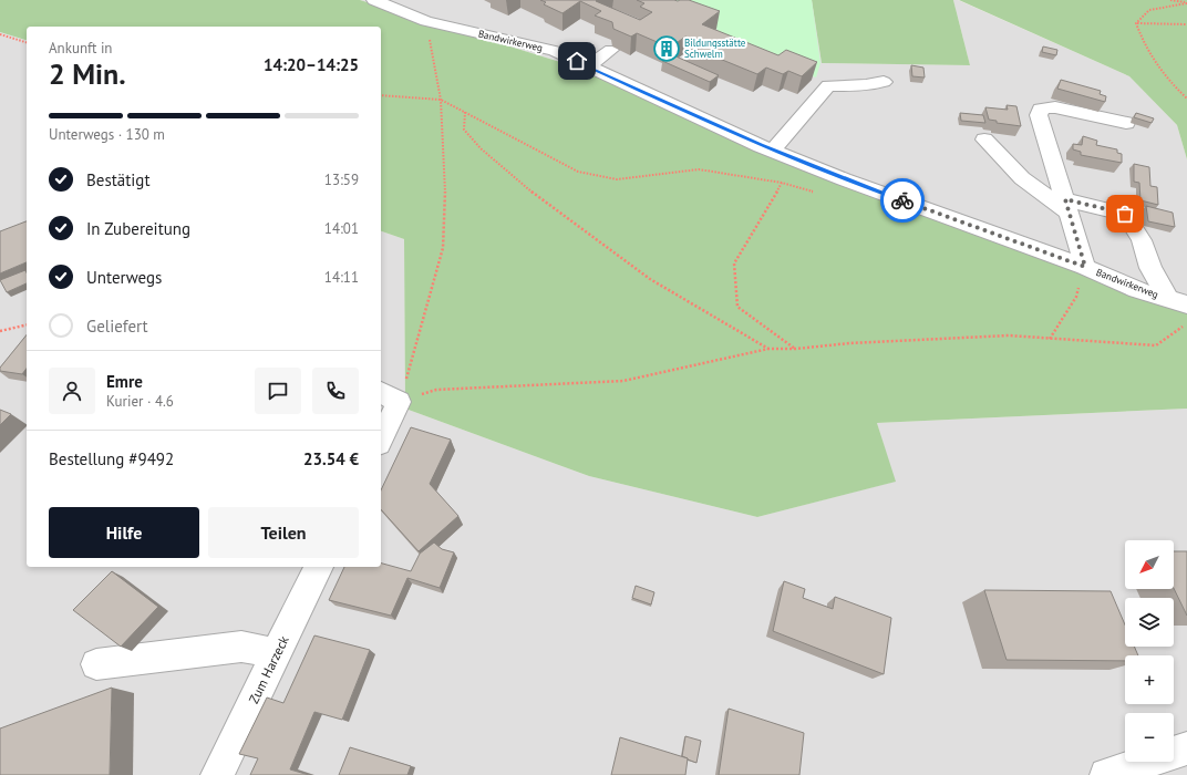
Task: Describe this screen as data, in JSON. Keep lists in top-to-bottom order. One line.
{"streets":{"street":["Bandwirkerweg","Zum Harzeck"]},"places":{"building":["Bildungsstätte Schwelm"]},"north":"bottom left","page":{"heading":["2 Min.","Ankunft in","14:20–14:25"],"panel":["Emre","Kurier · 4.6","Bestellung #9492","23.54 €"],"bar":"Unterwegs · 130 m","list":[["Bestätigt","13:59"],["In Zubereitung","14:01"],["Unterwegs","14:11"],"Geliefert"],"buttons":["Hilfe","Teilen"],"map_buttons":["+","−"]}}
